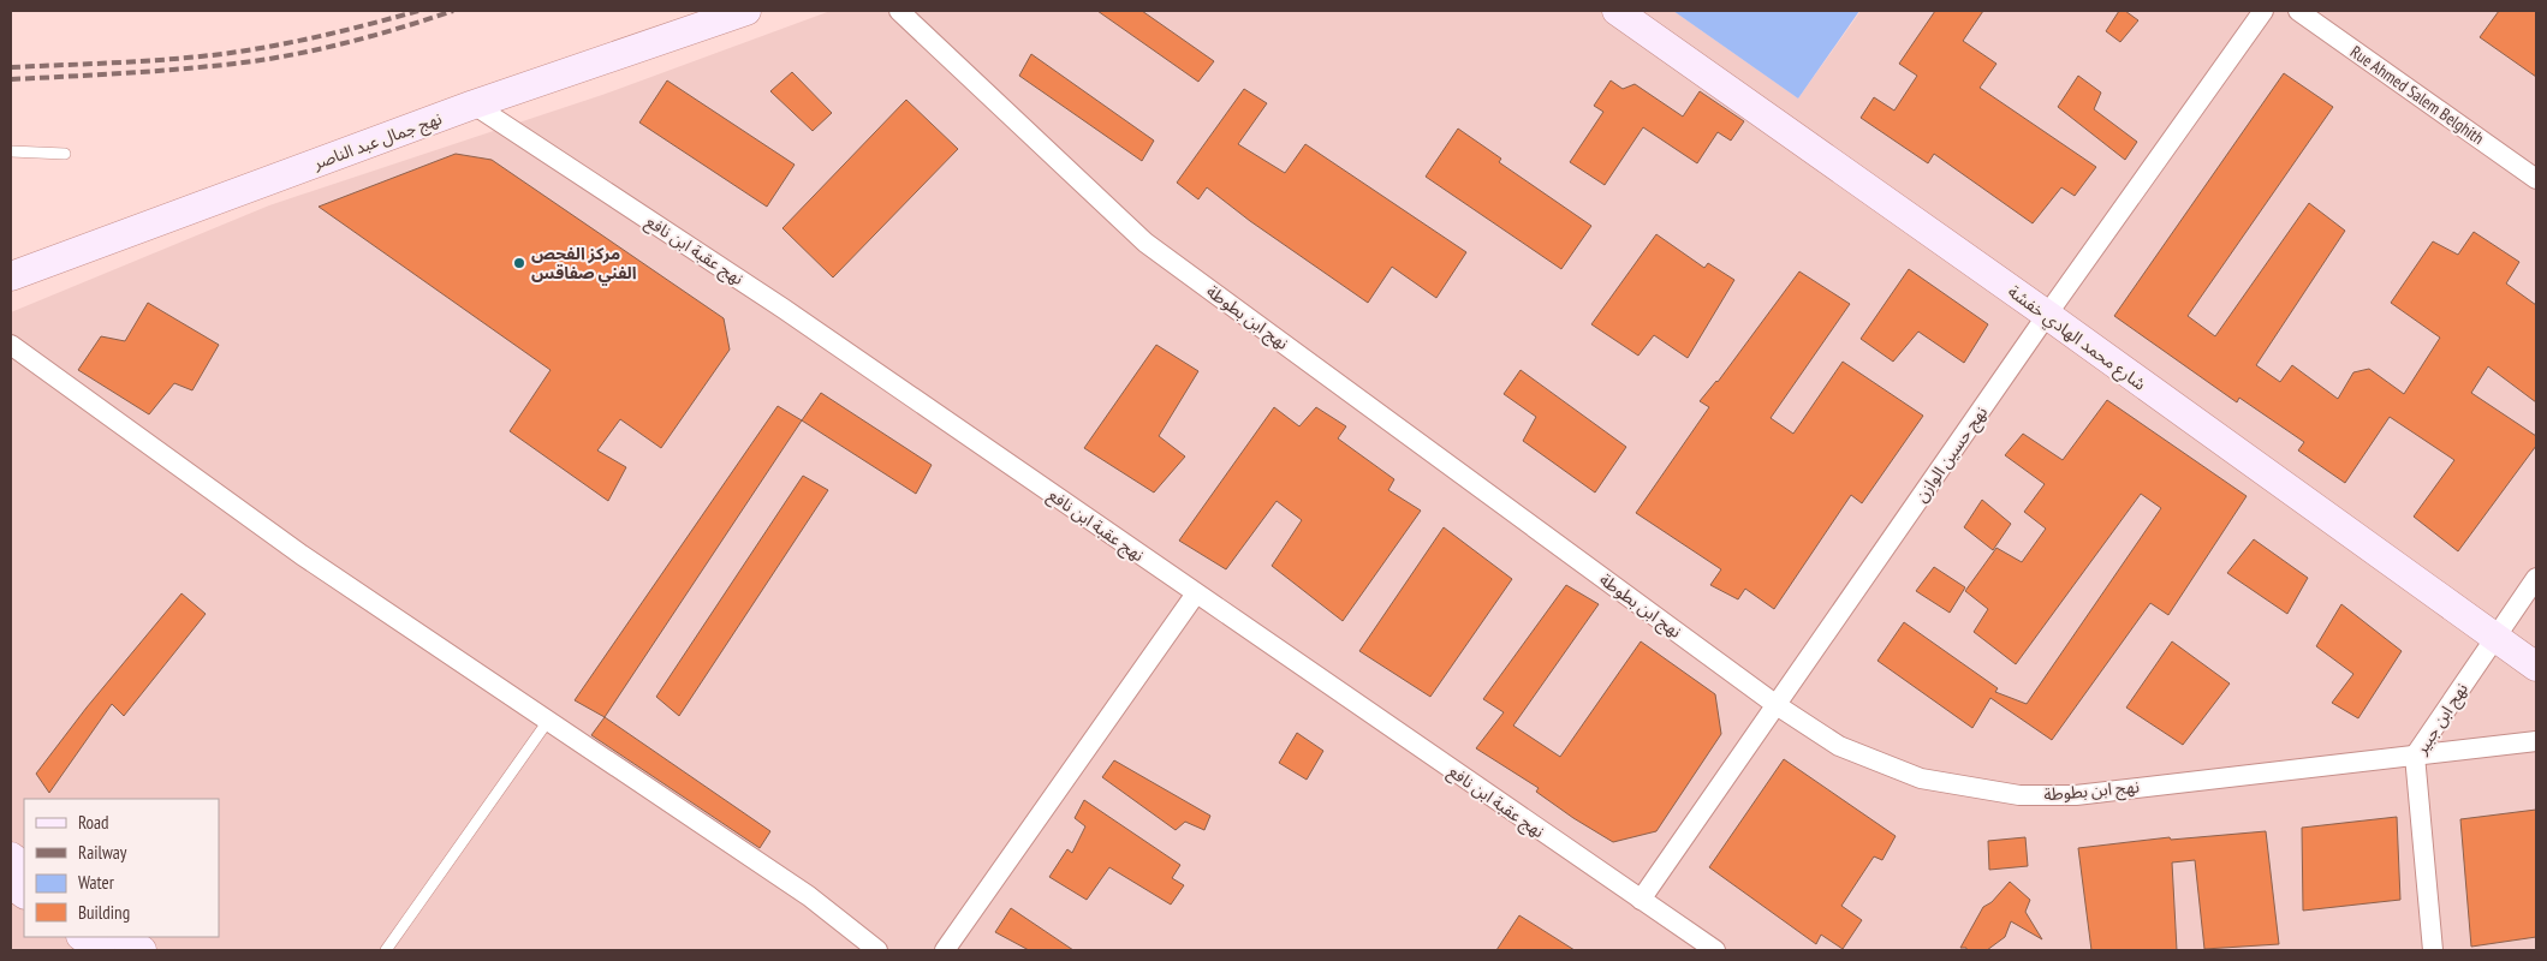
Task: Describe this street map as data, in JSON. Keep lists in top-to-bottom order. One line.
{"streets":{"street":["Rue Ahmed Salem Belghith","نهج جمال عبد الناصر","نهج عقبة ابن نافع","نهج ابن بطوطة","شارع محمد الهادي خفشة","نهج حسين الوازن","نهج ابن جبير"]},"crossings":[["نهج جمال عبد الناصر","نهج عقبة ابن نافع"],["نهج عقبة ابن نافع","نهج حسين الوازن"],["نهج ابن بطوطة","نهج حسين الوازن"],["نهج ابن بطوطة","نهج ابن جبير"],["شارع محمد الهادي خفشة","نهج حسين الوازن"],["شارع محمد الهادي خفشة","نهج ابن جبير"]],"places":["مركز الفحص الفني صفاقس"],"legend":["Road","Railway","Water","Building"]}
